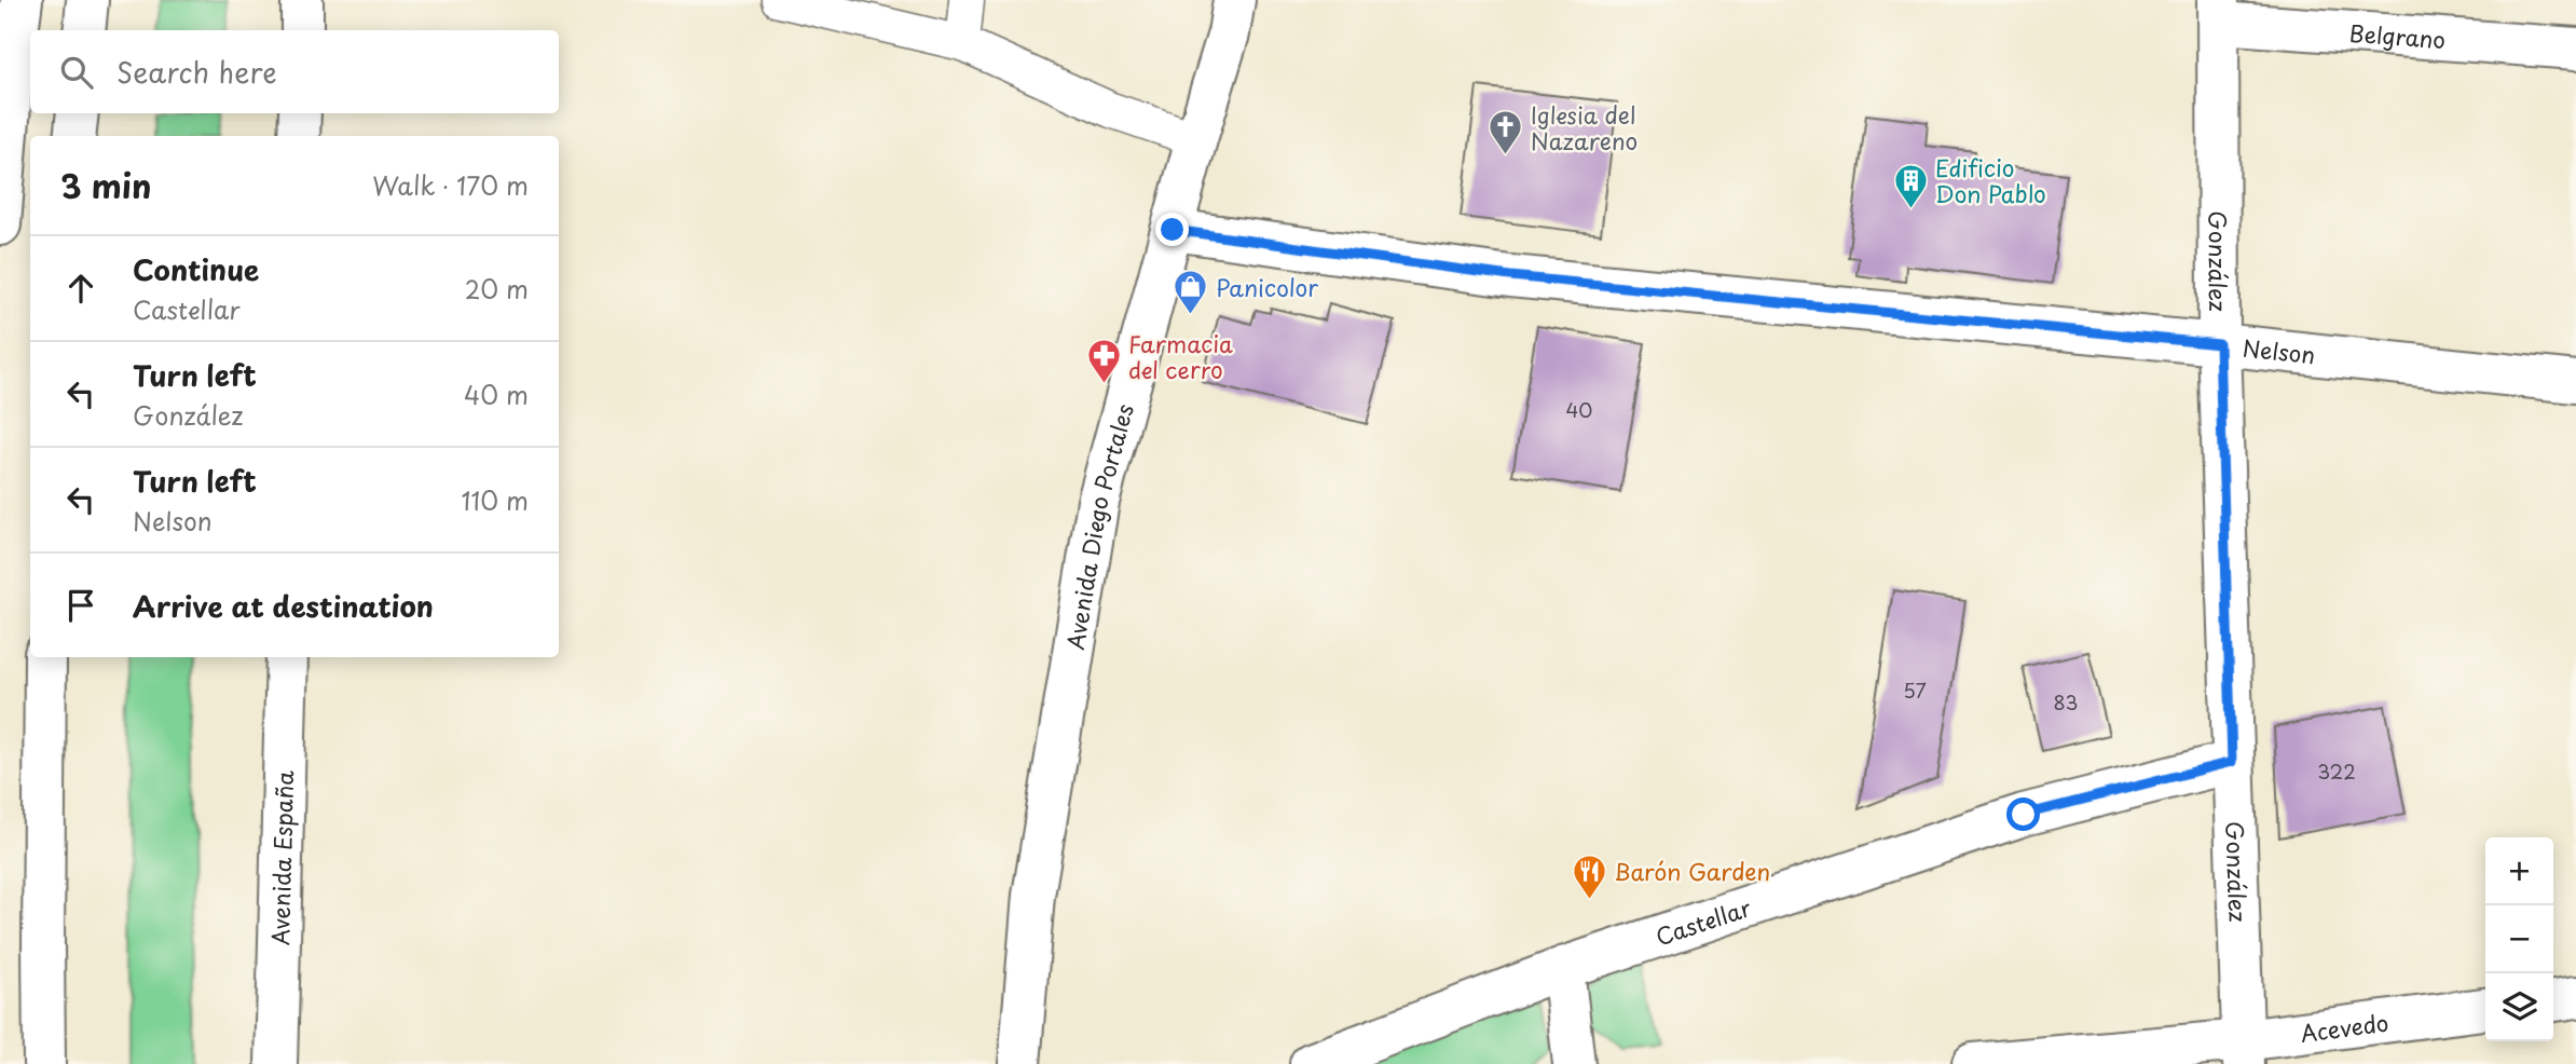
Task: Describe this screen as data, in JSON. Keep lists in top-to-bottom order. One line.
{"streets":{"street":["Belgrano","González","Nelson","Avenida Diego Portales","Avenida España","Castellar","Acevedo"]},"crossings":[["Belgrano","González"],["González","Nelson"],["González","Castellar"],["González","Acevedo"],["Nelson","Avenida Diego Portales"]],"places":{"church":["Iglesia del Nazareno"],"building":["Edificio Don Pablo"],"shop":["Panicolor"],"pharmacy":["Farmacia del cerro"],"restaurant":["Barón Garden"]},"house_numbers":["40","57","83","322"],"page":{"search":"Search here","heading":["3 min","Walk · 170 m"],"list":[["Continue","Castellar","20 m"],["Turn left","González","40 m"],["Turn left","Nelson","110 m"],"Arrive at destination"],"map_buttons":["+","−"]}}
